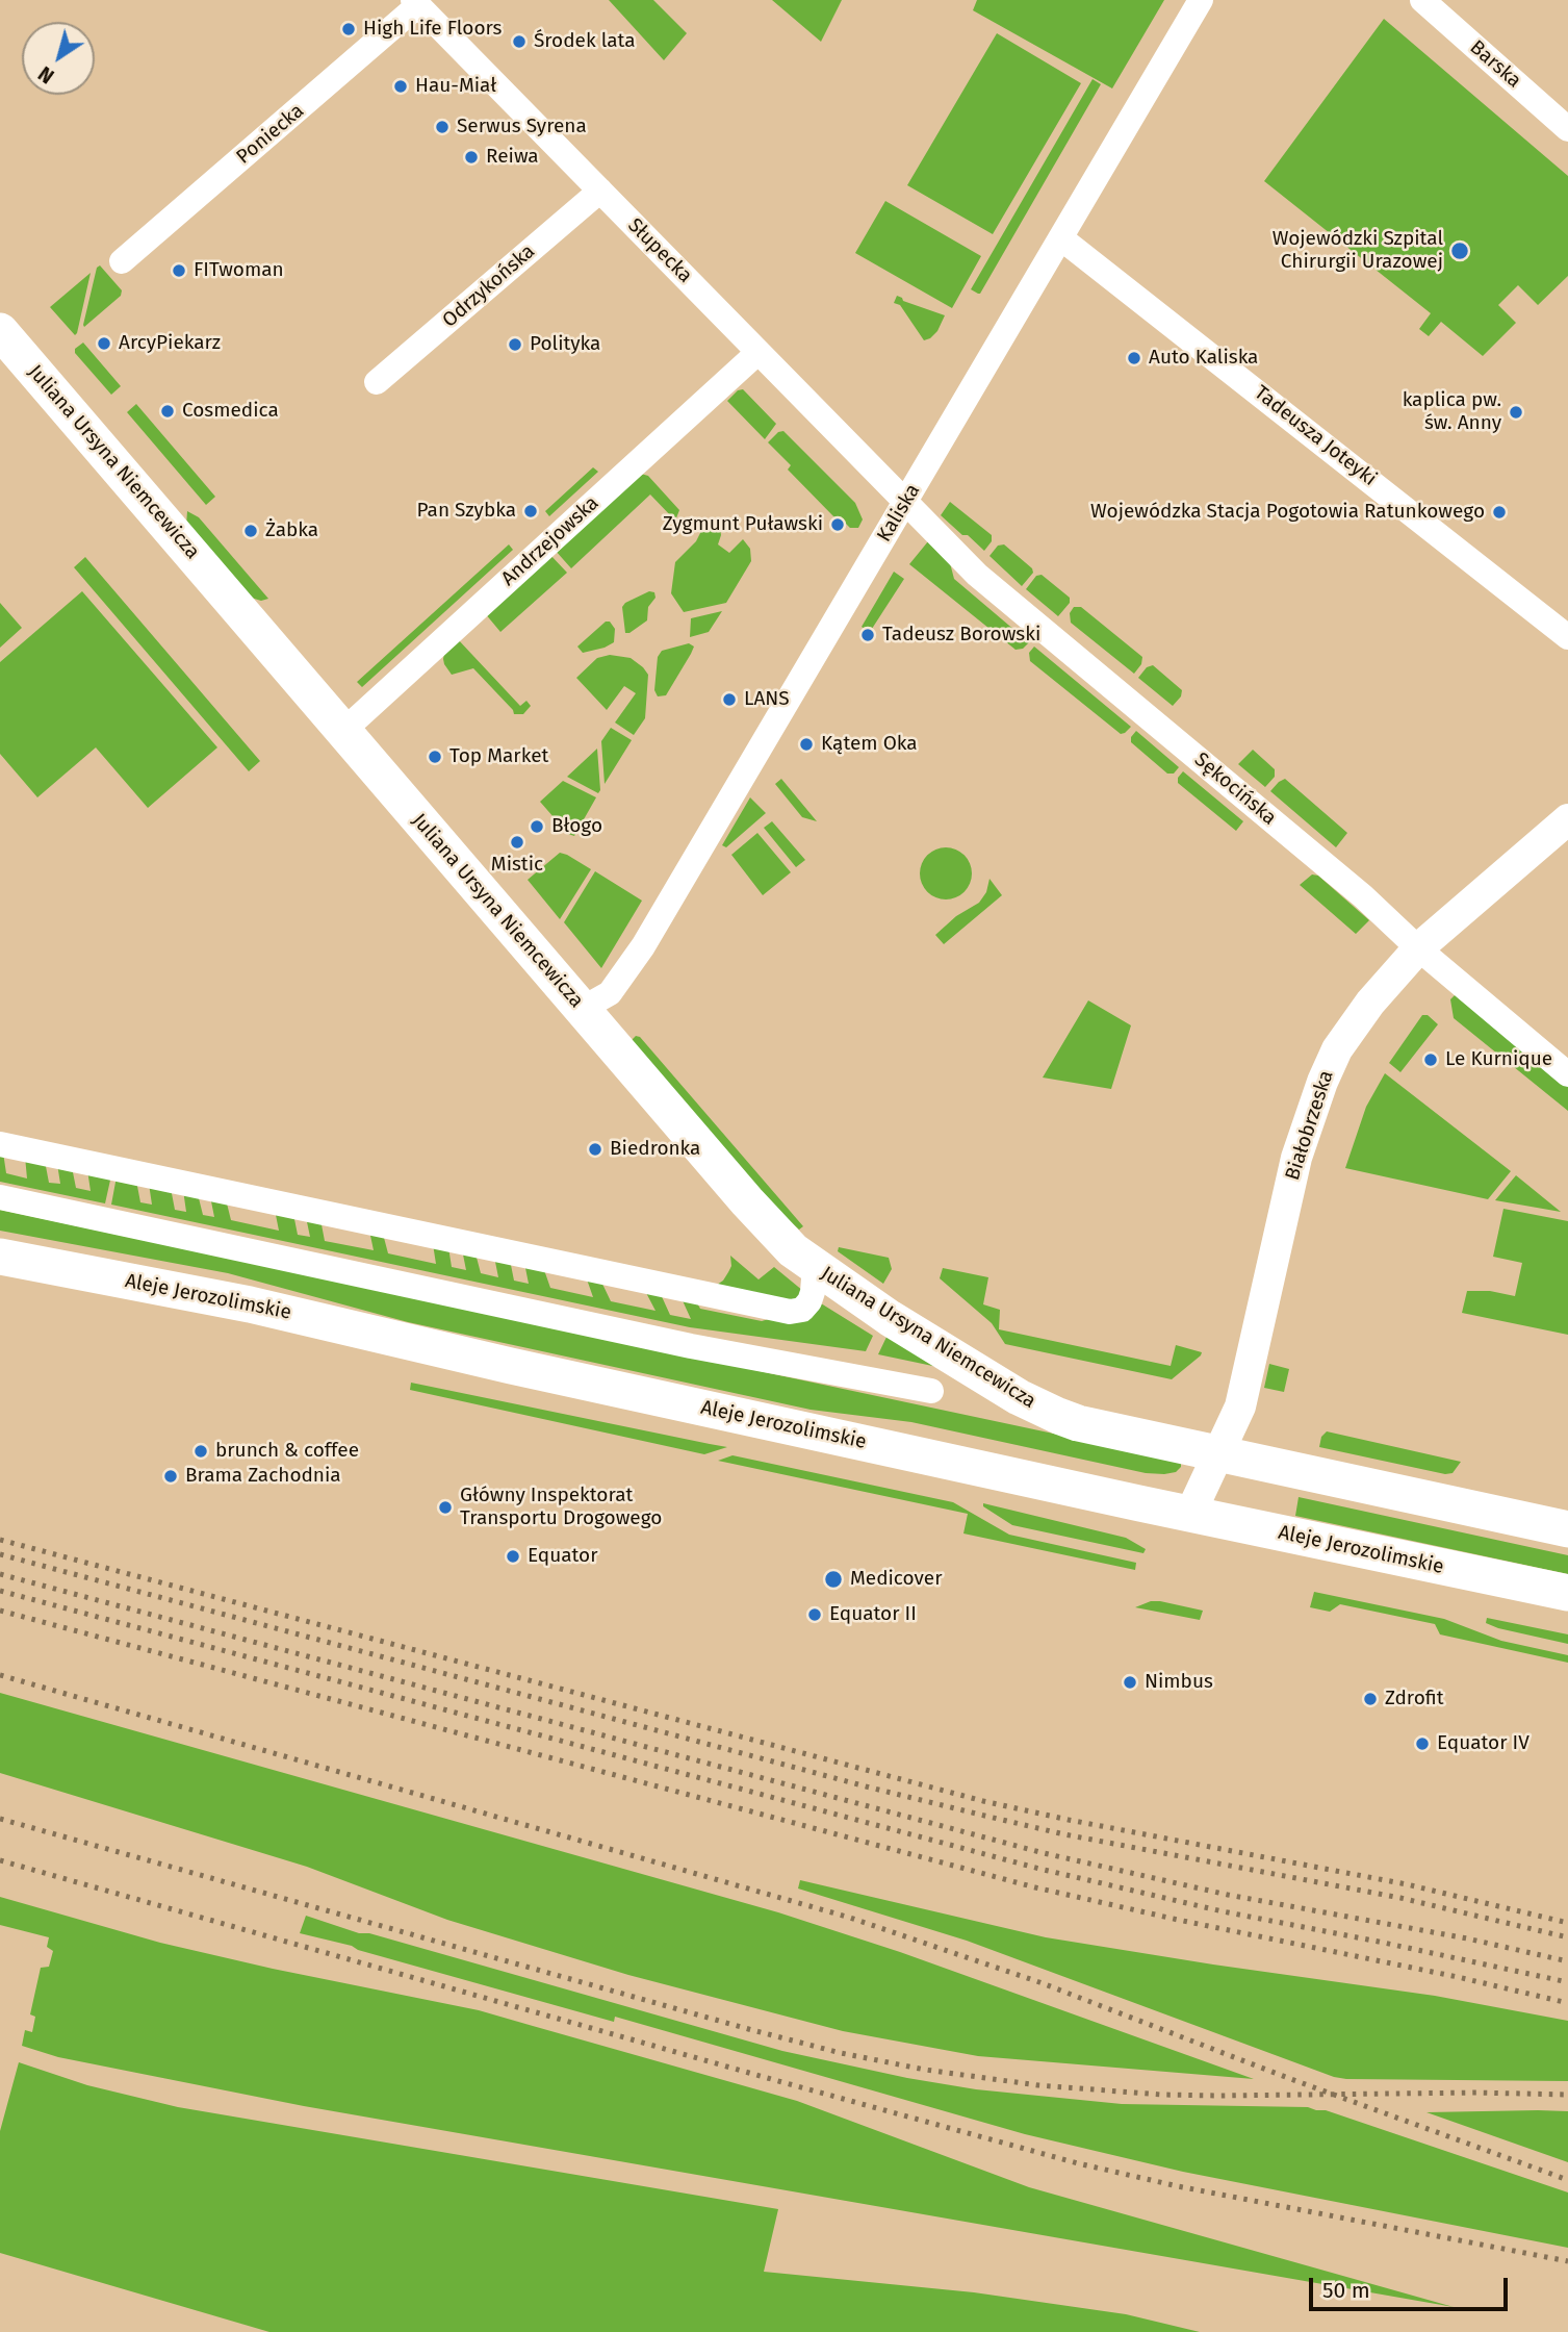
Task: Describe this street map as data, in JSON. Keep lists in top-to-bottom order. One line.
{"streets":{"main road":["Juliana Ursyna Niemcewicza","Aleje Jerozolimskie"],"street":["Barska","Poniecka","Słupecka","Odrzykońska","Tadeusza Joteyki","Kaliska","Andrzejowska","Sękocińska","Białobrzeska"]},"crossings":[["Poniecka","Słupecka"],["Słupecka","Odrzykońska"],["Słupecka","Kaliska"],["Słupecka","Andrzejowska"],["Słupecka","Sękocińska"],["Tadeusza Joteyki","Kaliska"],["Juliana Ursyna Niemcewicza","Kaliska"],["Juliana Ursyna Niemcewicza","Andrzejowska"],["Juliana Ursyna Niemcewicza","Białobrzeska"],["Kaliska","Sękocińska"],["Sękocińska","Białobrzeska"],["Białobrzeska","Aleje Jerozolimskie"]],"places":["High Life Floors","Środek lata","Hau-Miał","Serwus Syrena","Reiwa","Wojewódzki Szpital Chirurgii Urazowej","FITwoman","ArcyPiekarz","Polityka","Auto Kaliska","Cosmedica","kaplica pw. św. Anny","Pan Szybka","Wojewódzka Stacja Pogotowia Ratunkowego","Zygmunt Puławski","Żabka","Tadeusz Borowski","LANS","Kątem Oka","Top Market","Błogo","Mistic","Le Kurnique","Biedronka","brunch & coffee","Brama Zachodnia","Główny Inspektorat Transportu Drogowego","Equator","Medicover","Equator II","Nimbus","Zdrofit","Equator IV"],"scale_bar":"50 m","north":"bottom left"}
